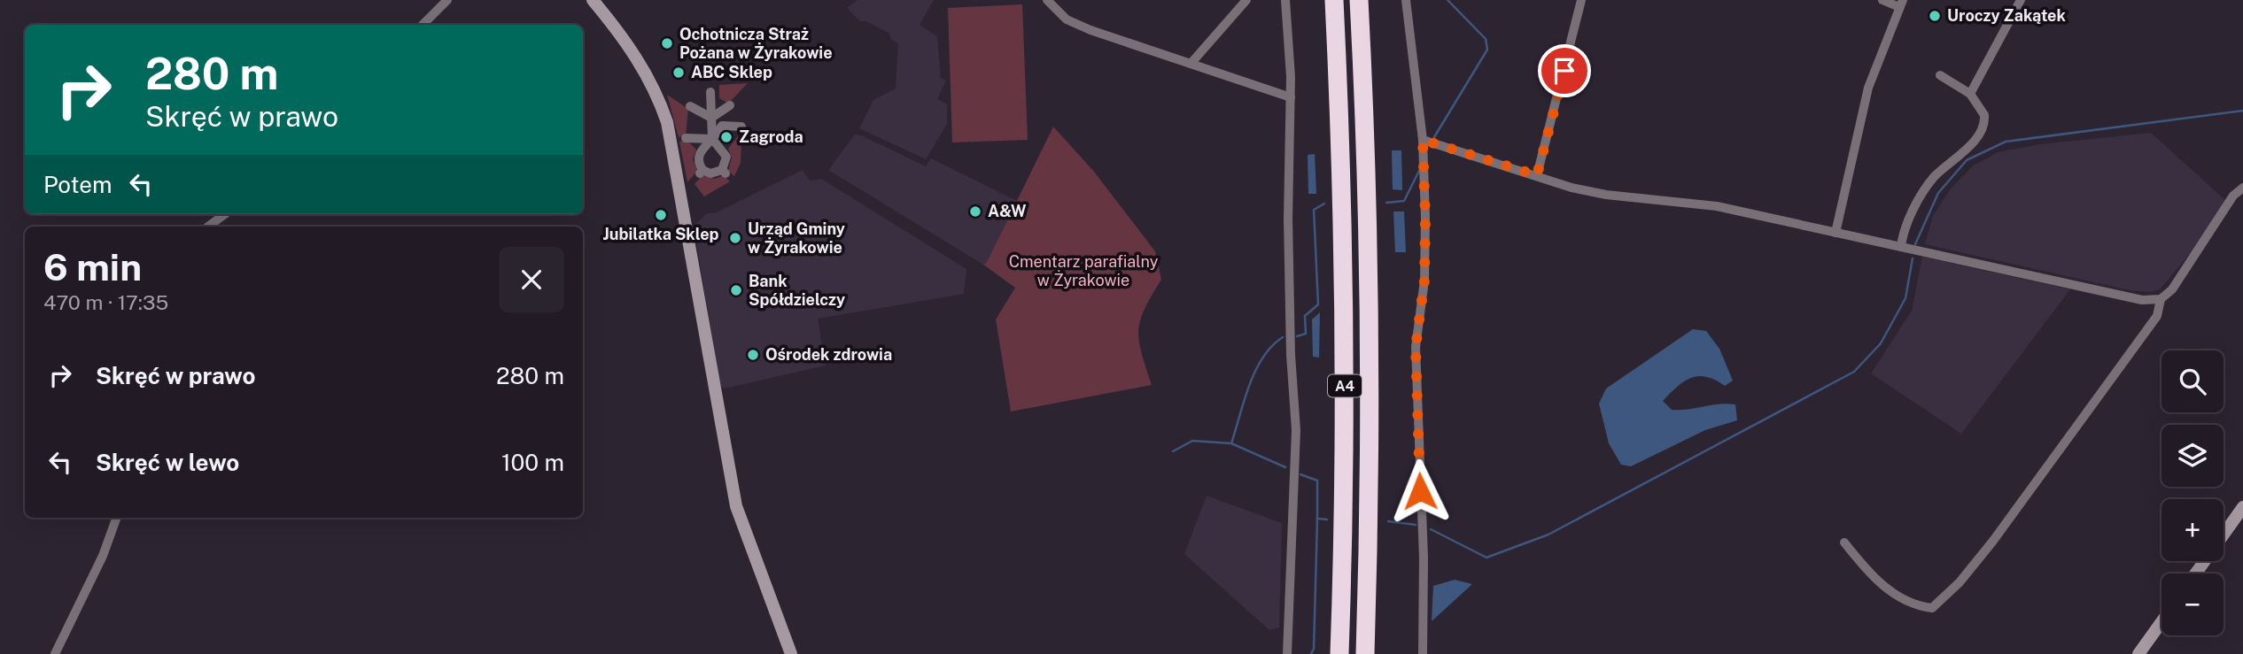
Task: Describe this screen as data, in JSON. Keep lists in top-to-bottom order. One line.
{"streets":{"highway":["A4"]},"parks":["Cmentarz parafialny w Żyrakowie"],"places":["Uroczy Zakątek","Ochotnicza Straż Pożana w Żyrakowie","ABC Sklep","Zagroda","A&W","Jubilatka Sklep","Urząd Gminy w Żyrakowie","Bank Spółdzielczy","Ośrodek zdrowia"],"page":{"turn":["280 m","Skręć w prawo"],"then":"Potem","heading":["6 min","470 m · 17:35"],"list":[{"name":"Skręć w prawo","value":"280 m"},{"name":"Skręć w lewo","value":"100 m"}],"map_buttons":["+","−"]}}
